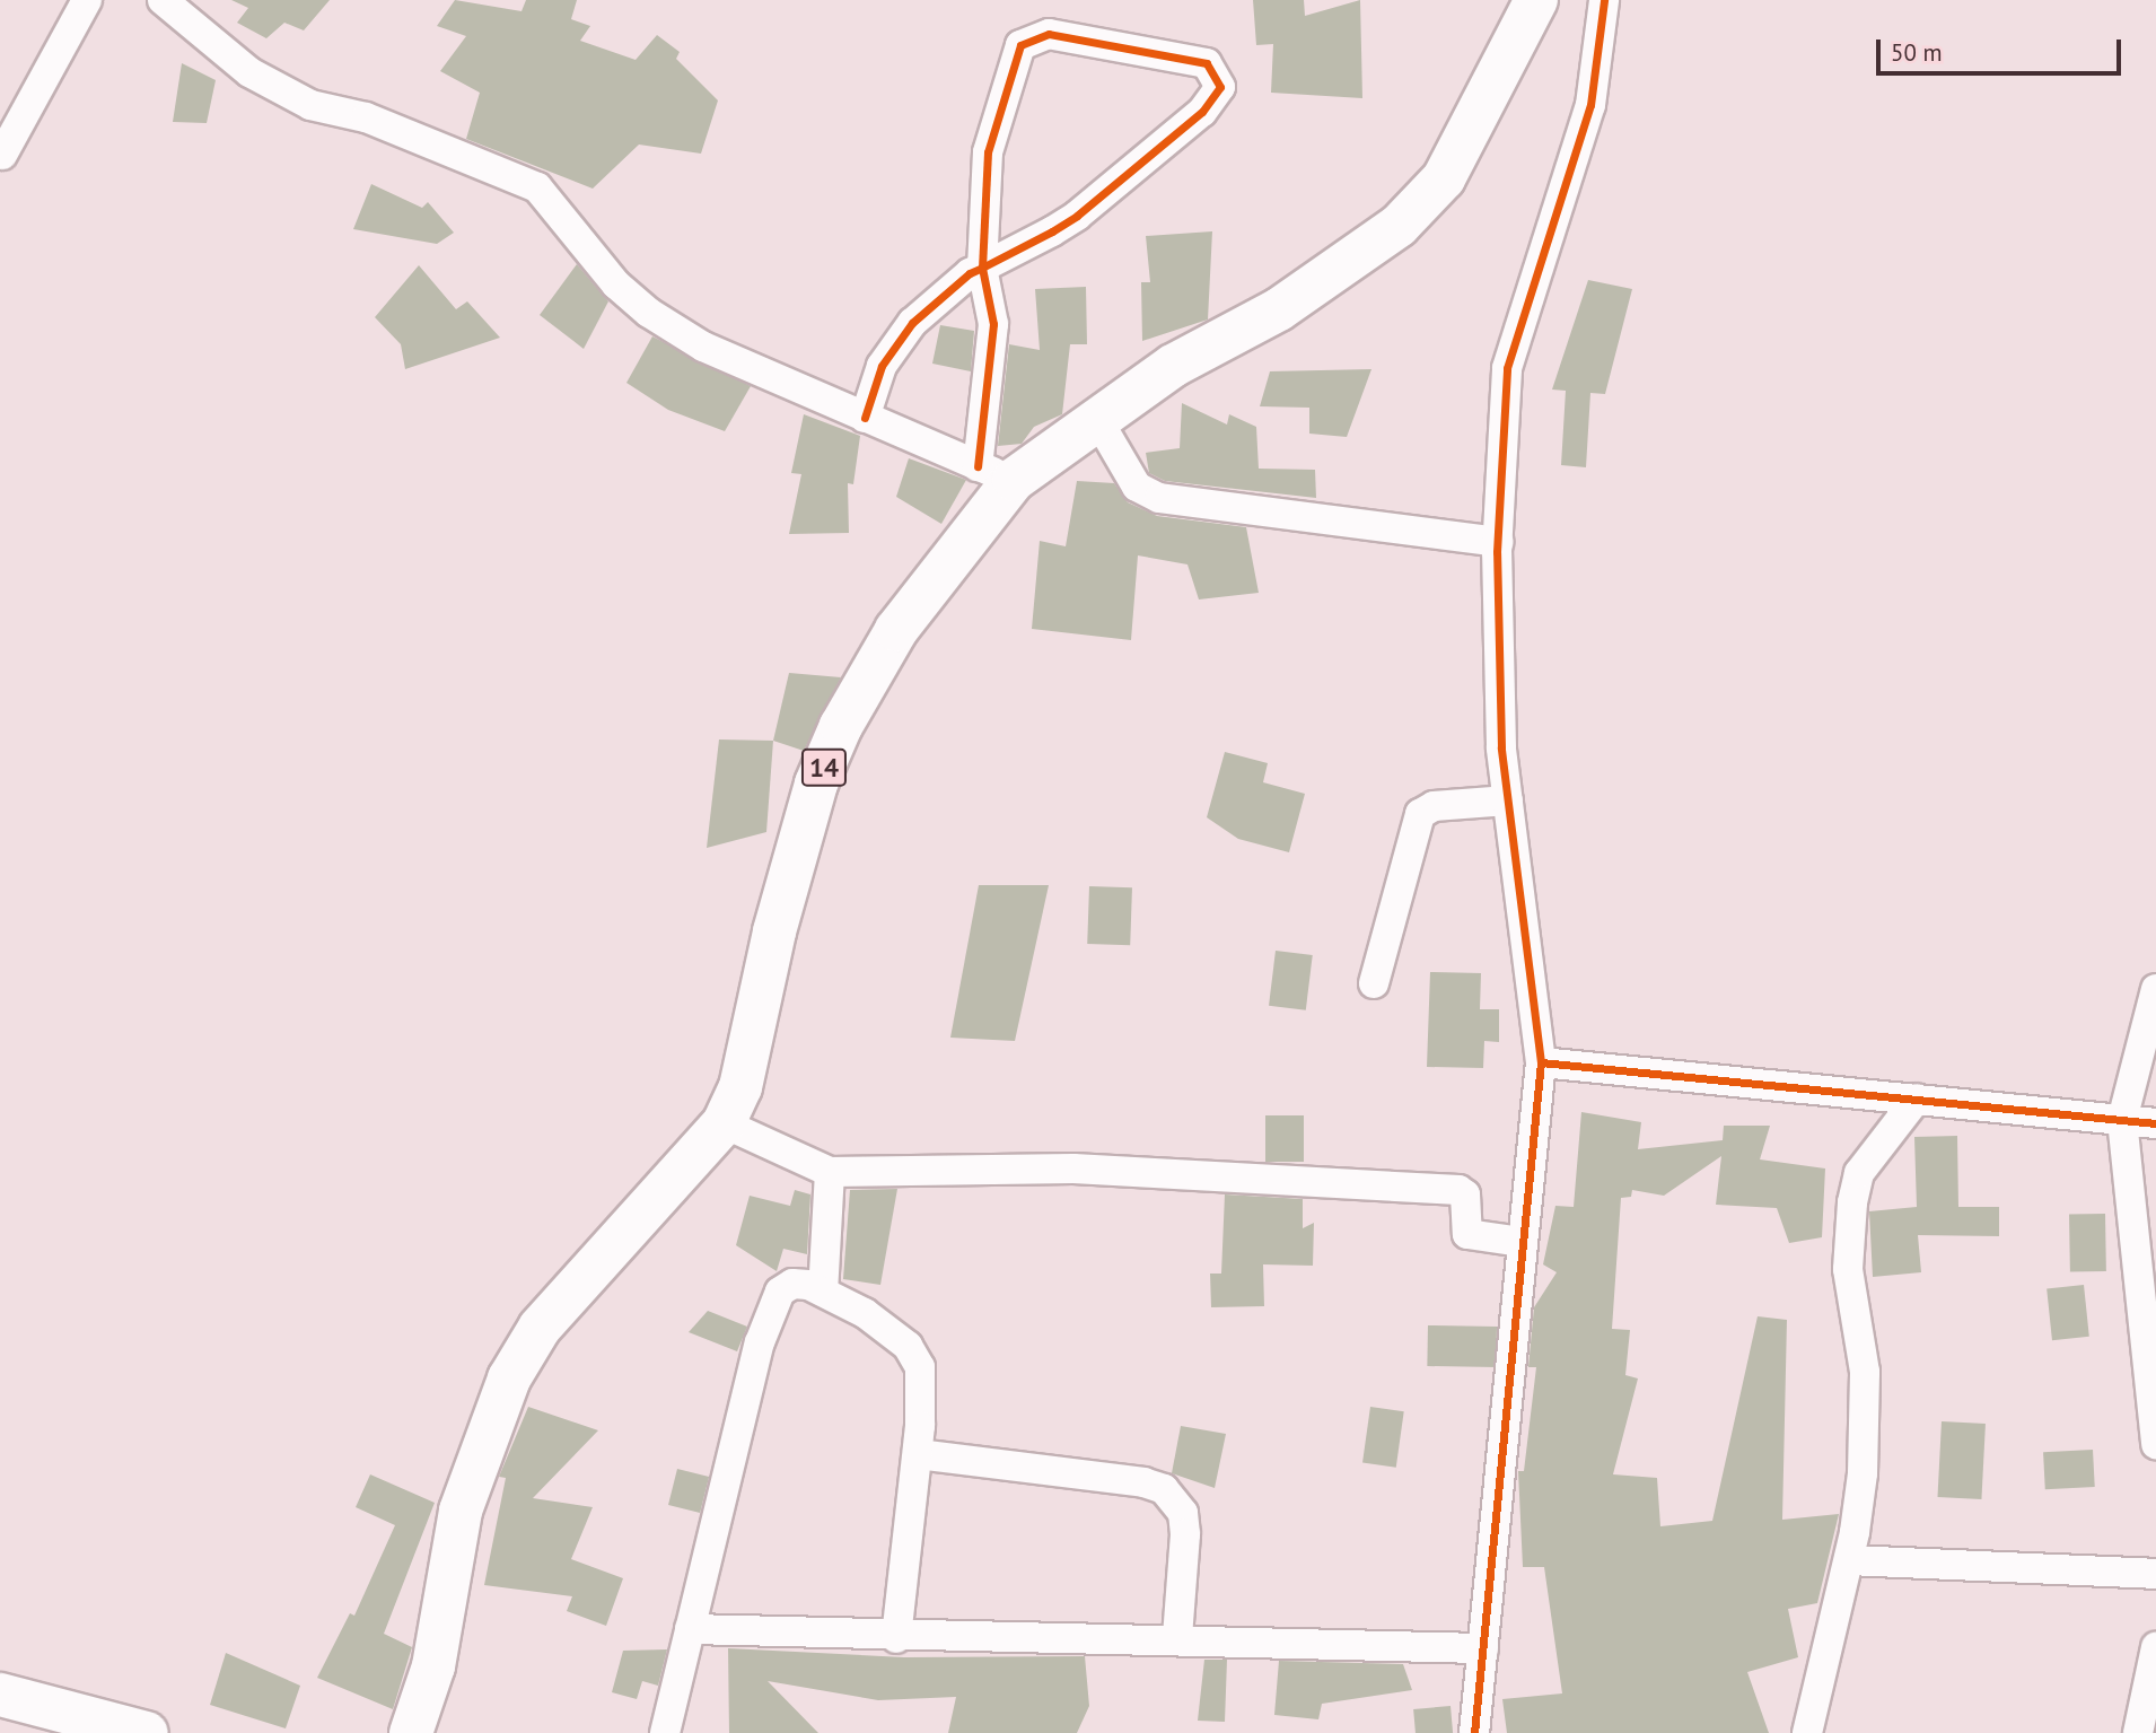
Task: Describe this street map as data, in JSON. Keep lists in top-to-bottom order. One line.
{"streets":{"highway":["14"]},"scale_bar":"50 m"}
